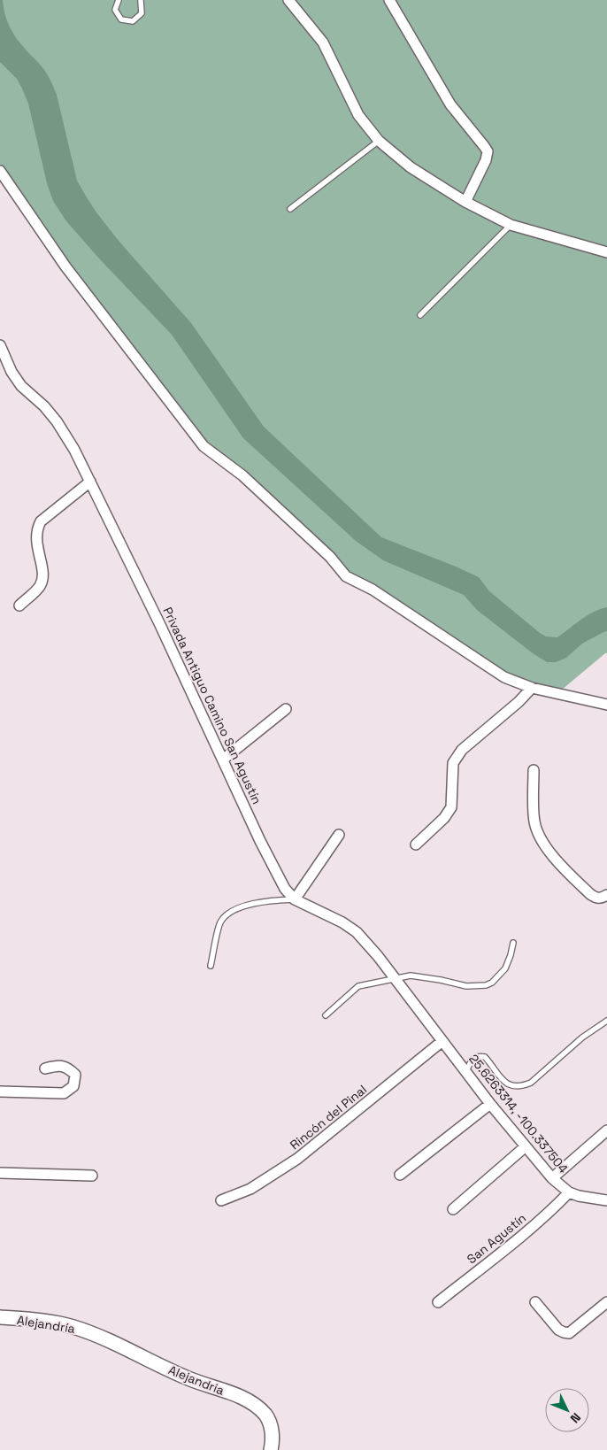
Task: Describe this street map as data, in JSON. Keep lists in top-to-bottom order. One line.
{"streets":{"street":["Privada Antiguo Camino San Agustín","25.6263314, -100.337504","Rincón del Pinal","San Agustín","Alejandría","Alejandria"]},"crossings":[["Privada Antiguo Camino San Agustín","25.6263314, -100.337504"],["Privada Antiguo Camino San Agustín","Rincón del Pinal"],["25.6263314, -100.337504","Rincón del Pinal"],["25.6263314, -100.337504","San Agustín"],["Alejandría","Alejandria"]],"north":"bottom right"}
